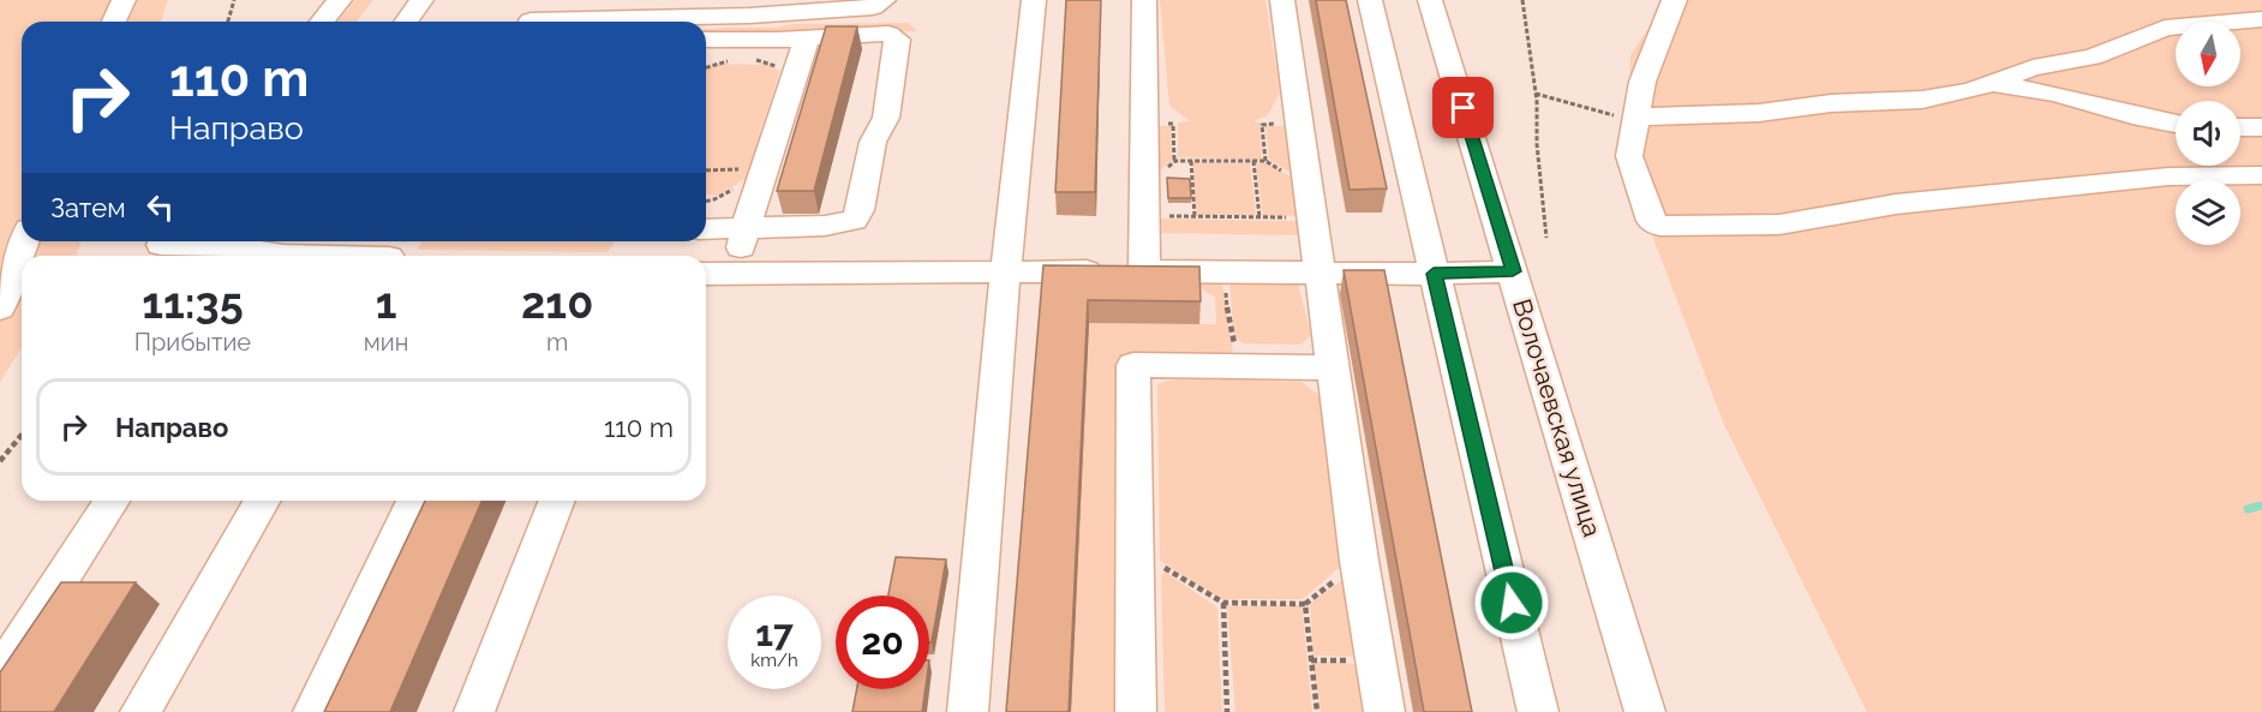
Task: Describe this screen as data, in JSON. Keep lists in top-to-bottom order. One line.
{"streets":{"street":["Волочаевская улица"]},"north":"bottom","page":{"turn":["110 m","Направо"],"then":"Затем","eta":["11:35","Прибытие","1","мин","210","m"],"list":[{"name":"Направо","value":"110 m"}],"speed":"17 km/h","limit":"20"}}
